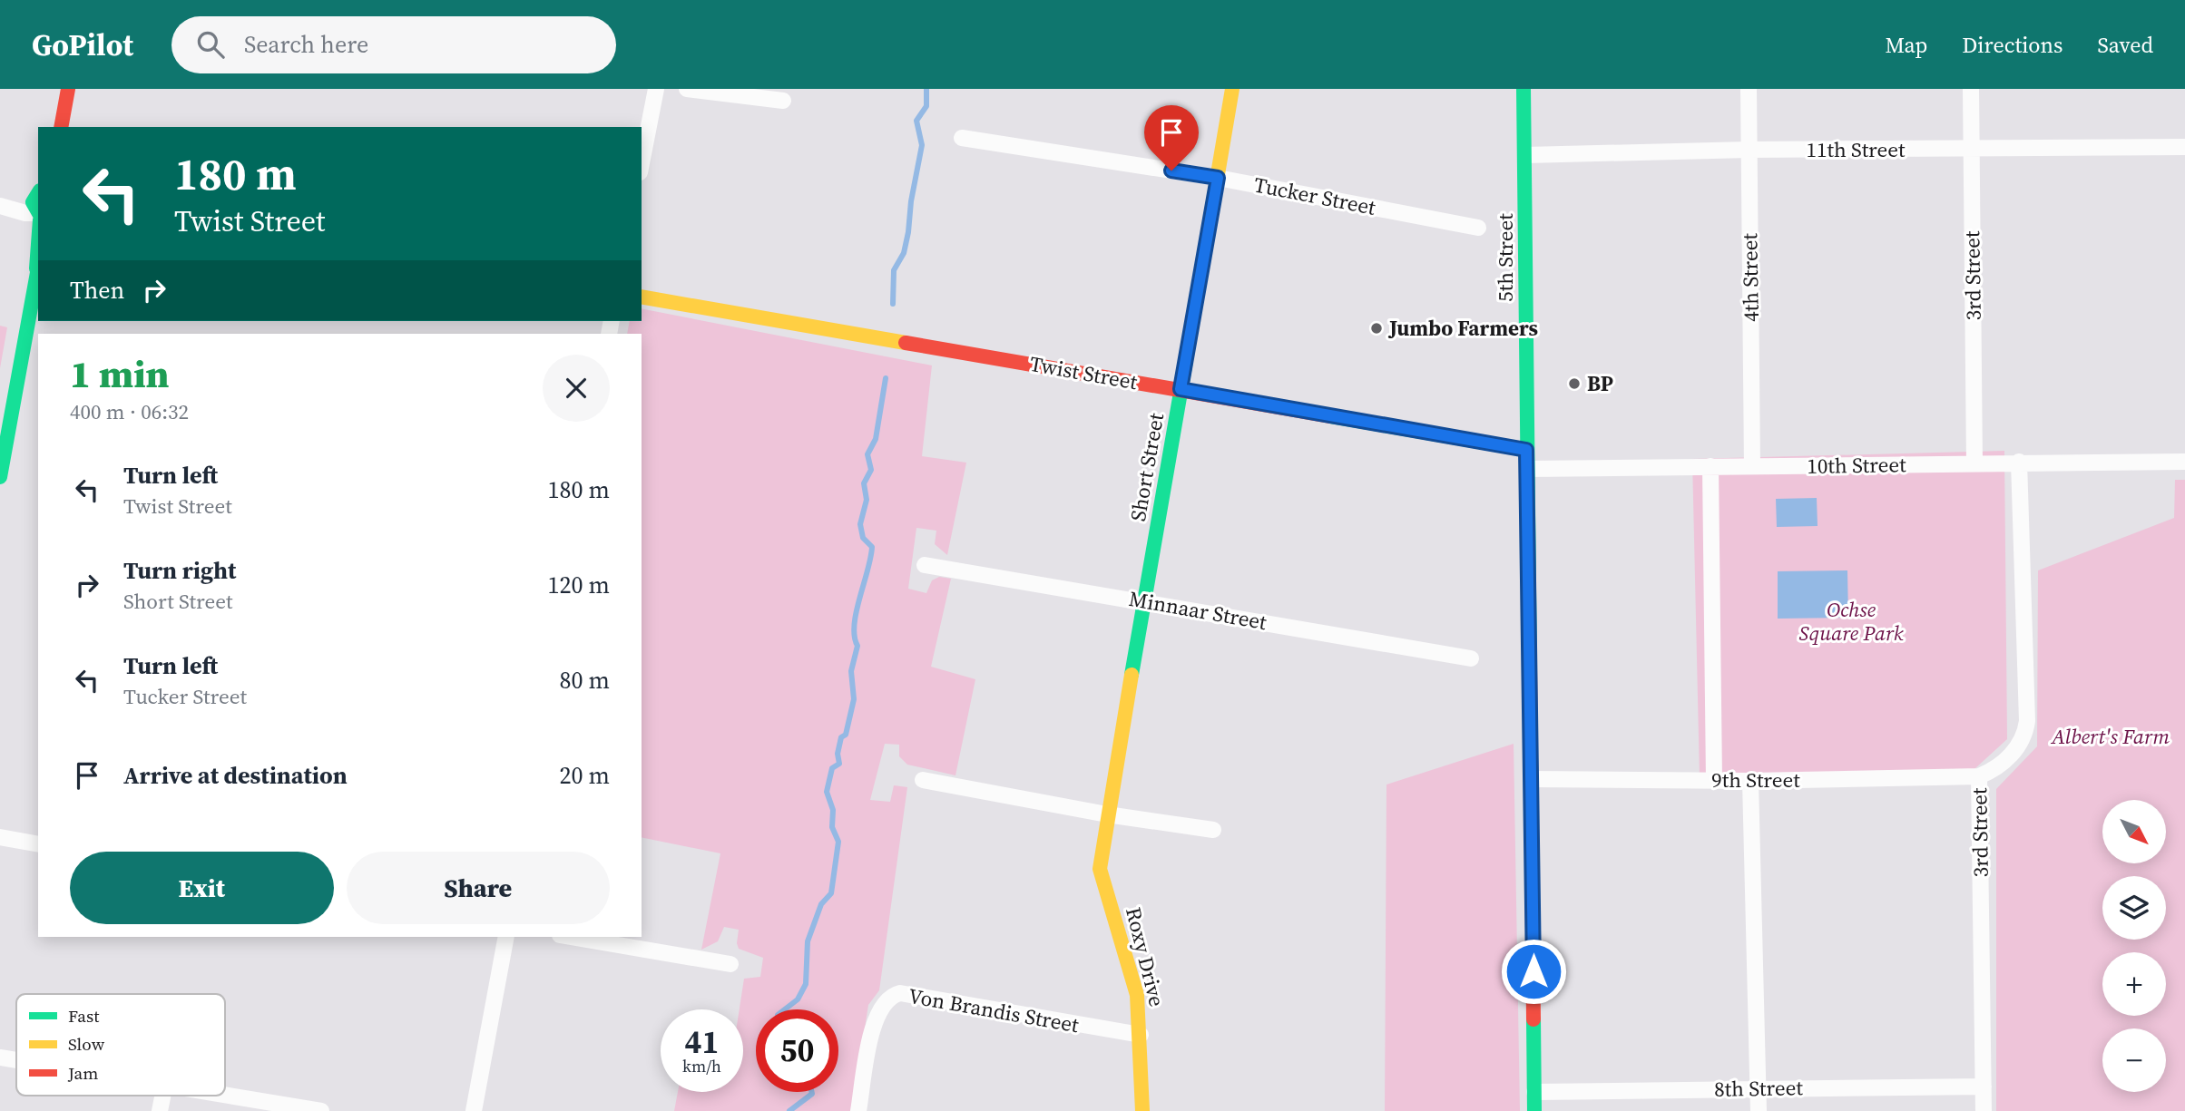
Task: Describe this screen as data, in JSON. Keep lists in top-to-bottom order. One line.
{"streets":{"street":["11th Street","Tucker Street","5th Street","3rd Street","4th Street","Twist Street","10th Street","Short Street","Minnaar Street","9th Street","Roxy Drive","Von Brandis Street","8th Street"]},"crossings":[["11th Street","5th Street"],["11th Street","3rd Street"],["11th Street","4th Street"],["Tucker Street","Short Street"],["5th Street","Twist Street"],["5th Street","10th Street"],["5th Street","9th Street"],["5th Street","8th Street"],["3rd Street","10th Street"],["3rd Street","9th Street"],["3rd Street","8th Street"],["4th Street","10th Street"],["Twist Street","Short Street"],["Short Street","Minnaar Street"],["Short Street","Roxy Drive"],["Roxy Drive","Von Brandis Street"]],"parks":["Ochse Square Park","Albert's Farm"],"places":["Jumbo Farmers","BP"],"legend":["Fast","Slow","Jam"],"north":"bottom right","page":{"header":"GoPilot","search":"Search here","nav":["Map","Directions","Saved"],"turn":["180 m","Twist Street"],"then":"Then","heading":["1 min","400 m · 06:32"],"list":[{"name":"Turn left","note":"Twist Street","value":"180 m"},{"name":"Turn right","note":"Short Street","value":"120 m"},{"name":"Turn left","note":"Tucker Street","value":"80 m"},{"name":"Arrive at destination","value":"20 m"}],"map_buttons":["+","−"],"buttons":["Exit","Share"],"speed":"41 km/h","limit":"50"}}
